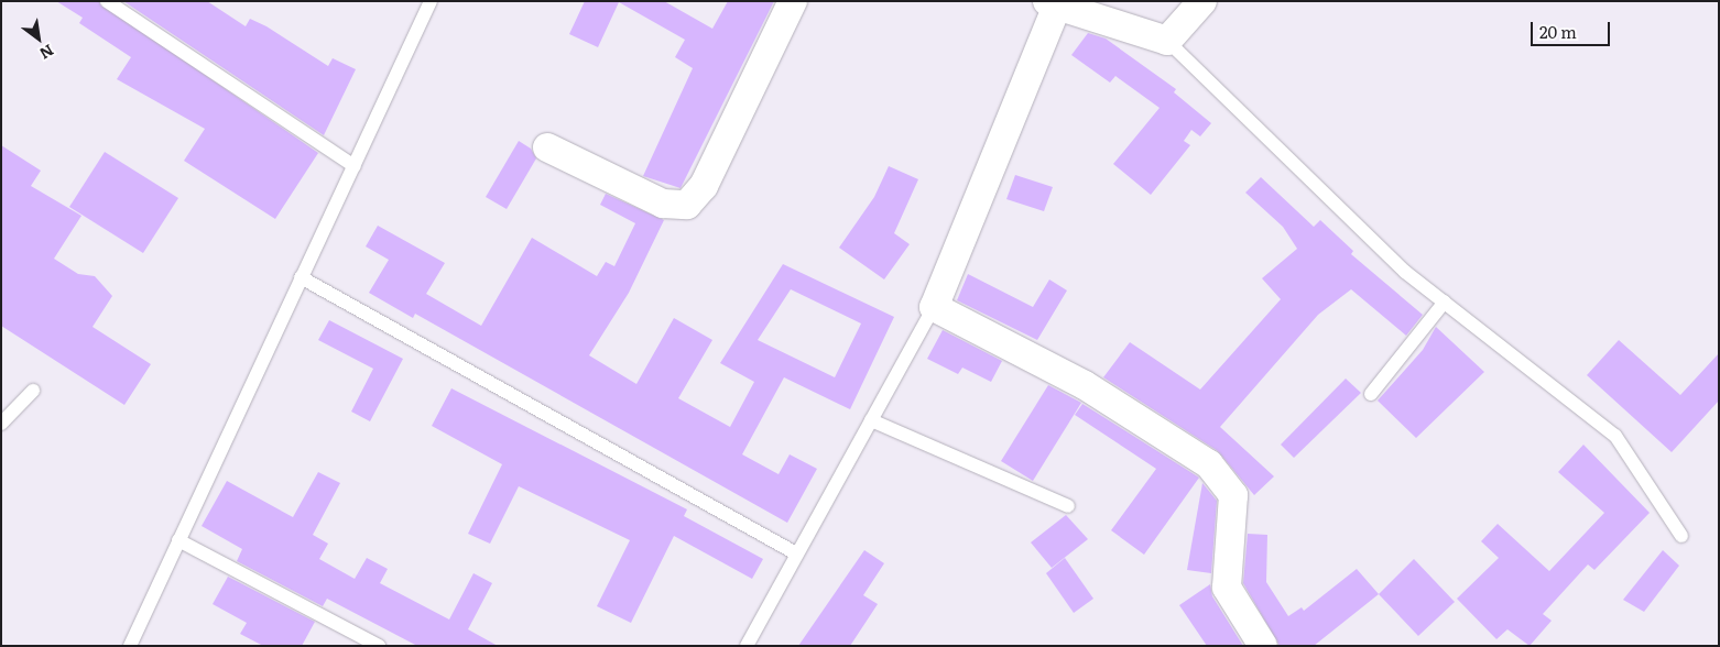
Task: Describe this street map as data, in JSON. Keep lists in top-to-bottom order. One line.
{"scale_bar":"20 m","north":"bottom right"}
